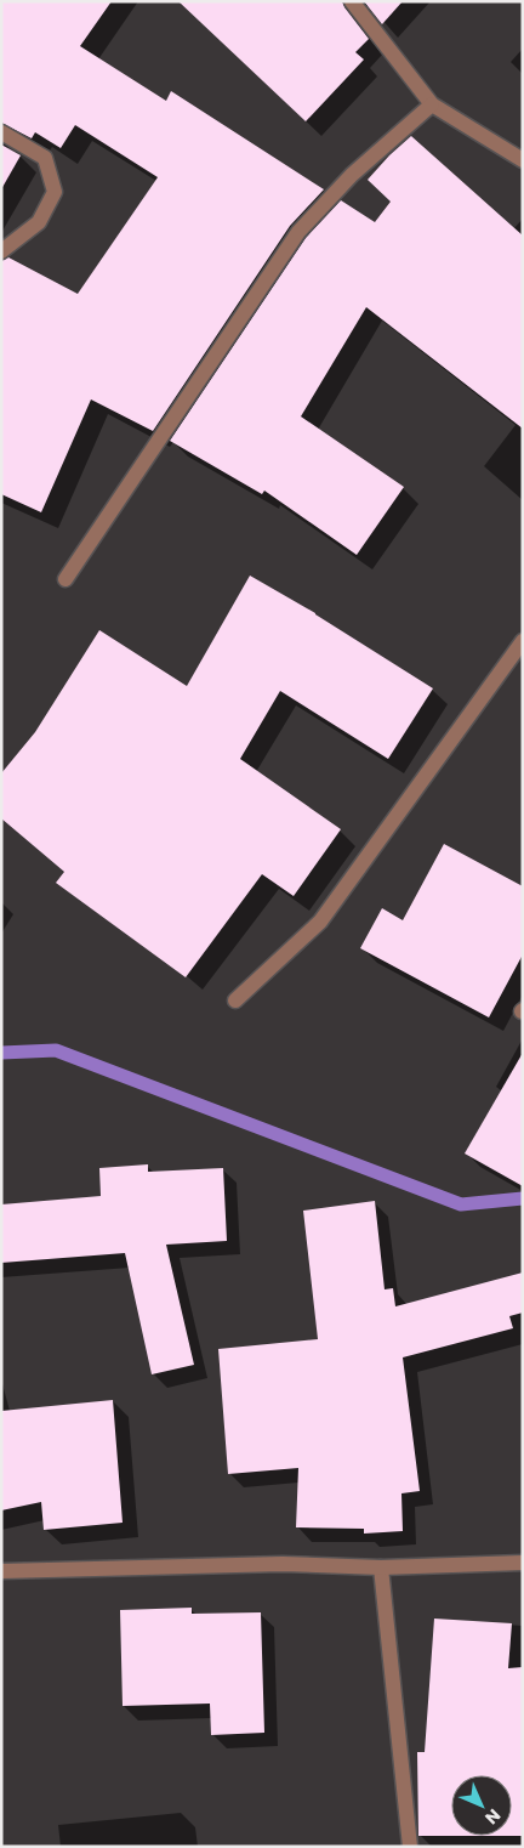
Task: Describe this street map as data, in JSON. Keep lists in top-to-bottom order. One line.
{"north":"bottom right"}
